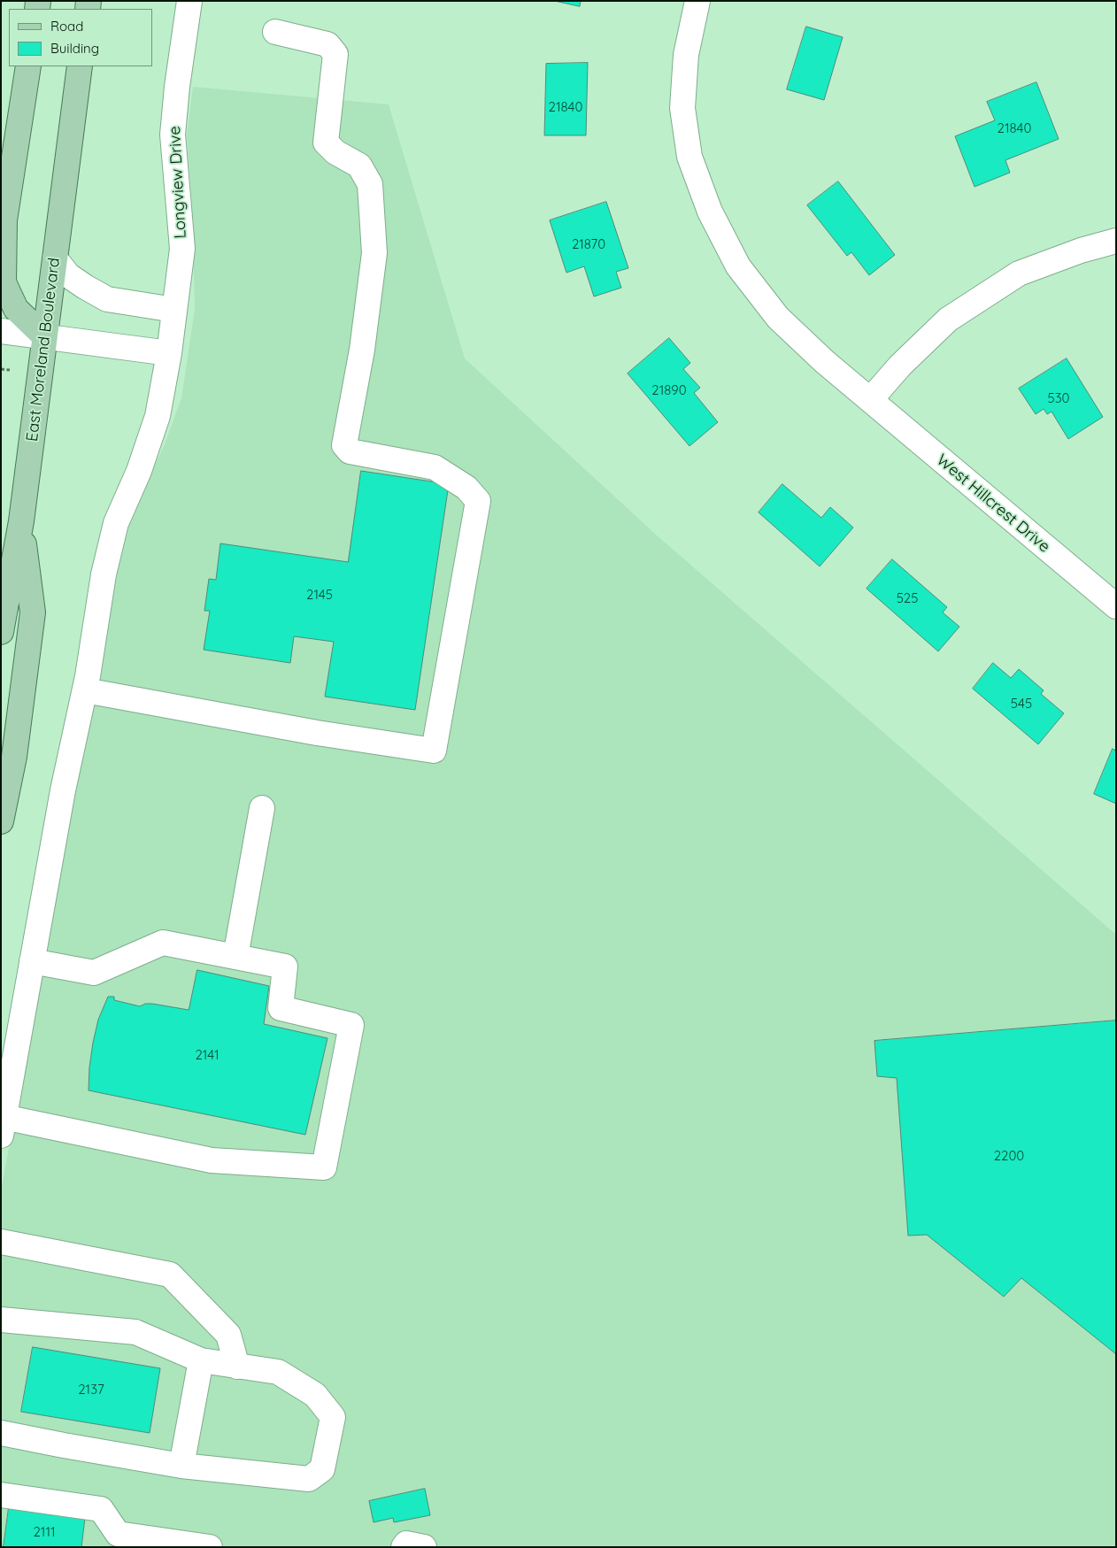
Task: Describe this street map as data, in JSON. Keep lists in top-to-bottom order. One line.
{"streets":{"main road":["East Moreland Boulevard"],"street":["Longview Drive","West Hillcrest Drive"]},"house_numbers":["21840","21840","21870","21890","530","2145","525","545","2141","2200","2137","2111"],"legend":["Road","Building"]}
